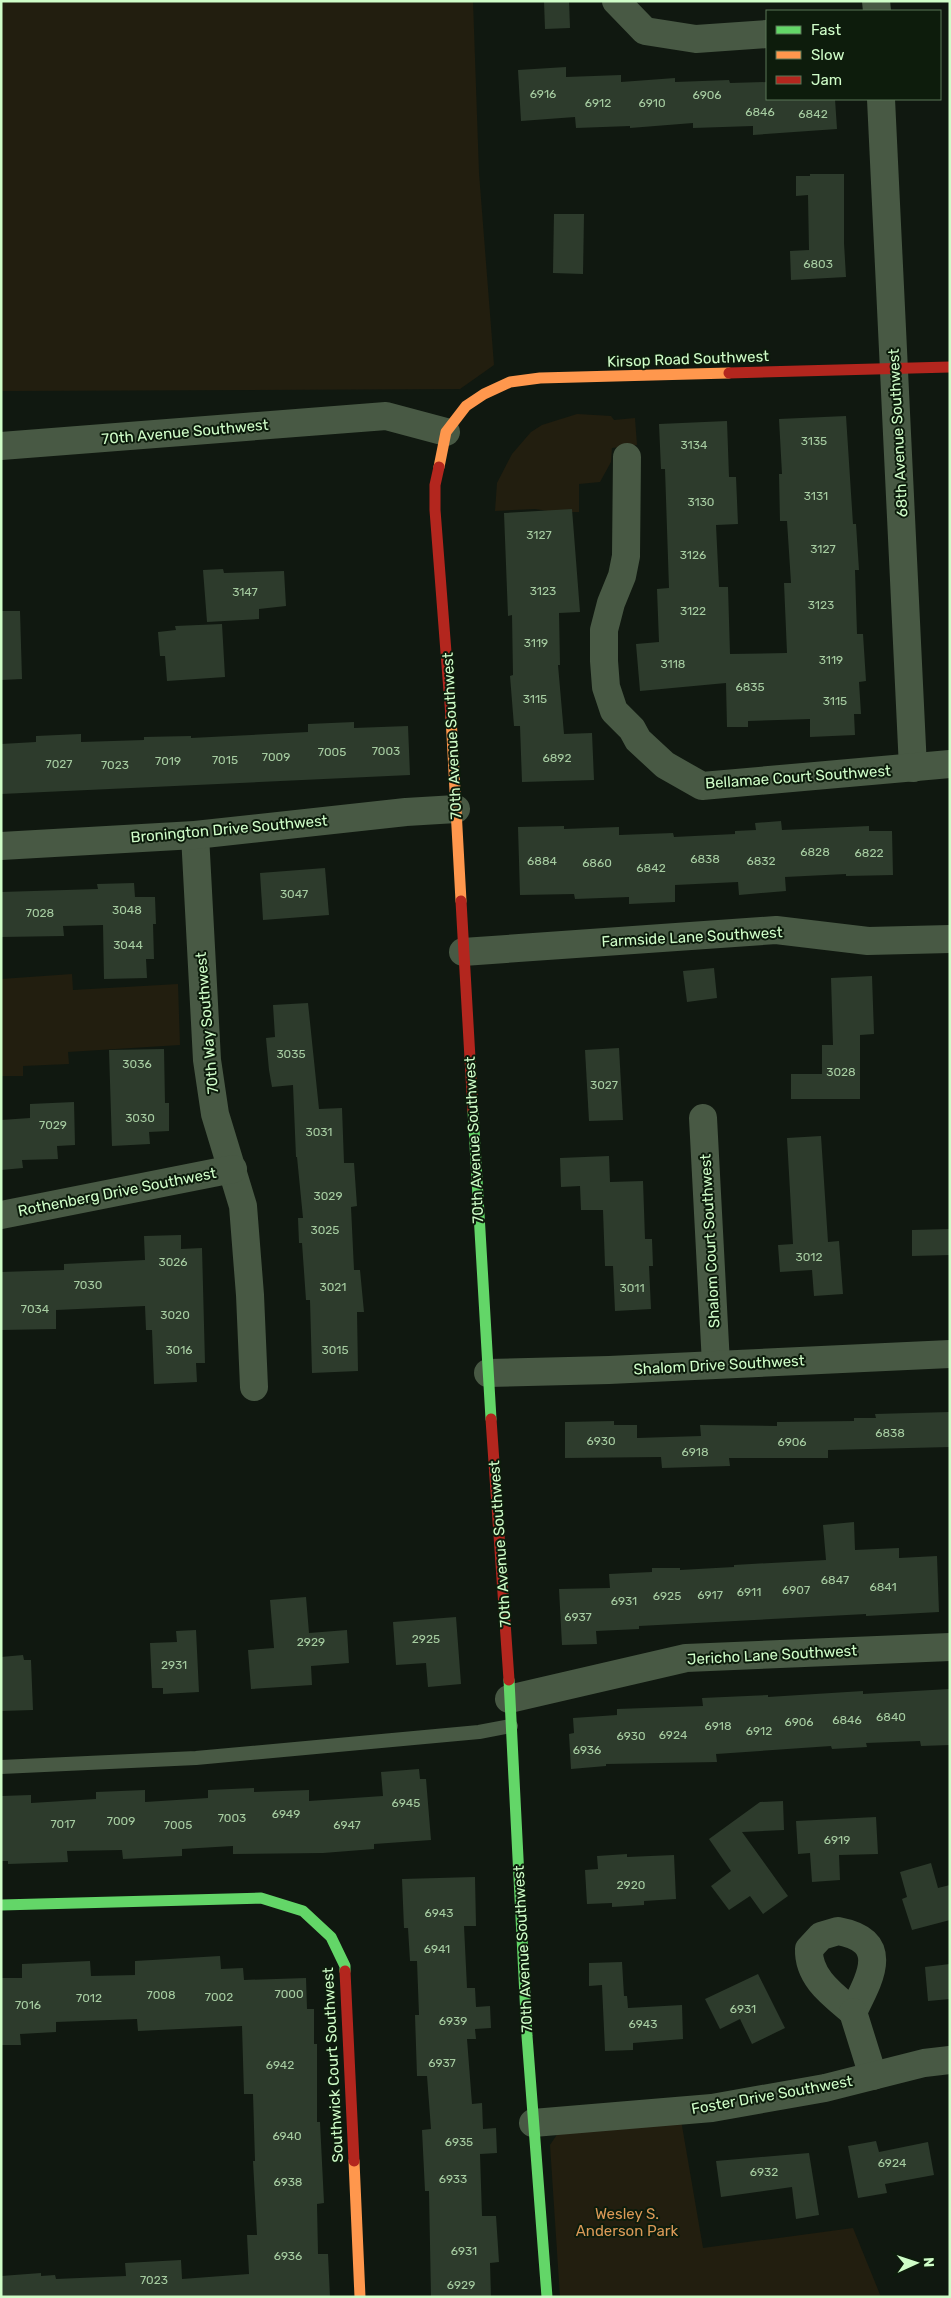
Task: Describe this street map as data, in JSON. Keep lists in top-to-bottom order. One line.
{"streets":{"street":["Kirsop Road Southwest","70th Avenue Southwest","68th Avenue Southwest","Bellamae Court Southwest","Bronington Drive Southwest","Farmside Lane Southwest","70th Way Southwest","Rothenberg Drive Southwest","Shalom Court Southwest","Shalom Drive Southwest","Jericho Lane Southwest","Southwick Court Southwest","Foster Drive Southwest"]},"crossings":[["Kirsop Road Southwest","70th Avenue Southwest"],["Kirsop Road Southwest","68th Avenue Southwest"],["70th Avenue Southwest","Bronington Drive Southwest"],["70th Avenue Southwest","Farmside Lane Southwest"],["70th Avenue Southwest","Shalom Drive Southwest"],["70th Avenue Southwest","Jericho Lane Southwest"],["70th Avenue Southwest","Foster Drive Southwest"],["68th Avenue Southwest","Bellamae Court Southwest"],["Bronington Drive Southwest","70th Way Southwest"],["70th Way Southwest","Rothenberg Drive Southwest"],["Shalom Court Southwest","Shalom Drive Southwest"]],"parks":["Wesley S. Anderson Park"],"house_numbers":["6916","6906","6912","6910","6846","6842","6803","3135","3134","3131","3130","3127","3127","3126","3123","3147","3123","3122","3119","3119","3118","6835","3115","3115","7003","7005","7009","6892","7015","7019","7027","7023","6828","6822","6838","6884","6832","6860","6842","3047","3048","7028","3044","3035","3036","3028","3027","3030","7029","3031","3029","3025","3012","3026","7030","3021","3011","7034","3020","3016","3015","6838","6930","6906","6918","6847","6841","6907","6911","6917","6925","6931","6937","2925","2929","2931","6840","6846","6906","6918","6912","6924","6930","6936","6945","6949","7003","7009","7017","7005","6947","6919","2920","6943","6941","7000","7008","7002","7012","7016","6931","6939","6943","6937","6942","6940","6935","6924","6932","6933","6938","6931","6936","7023","6929"],"legend":["Fast","Slow","Jam"],"north":"right"}
